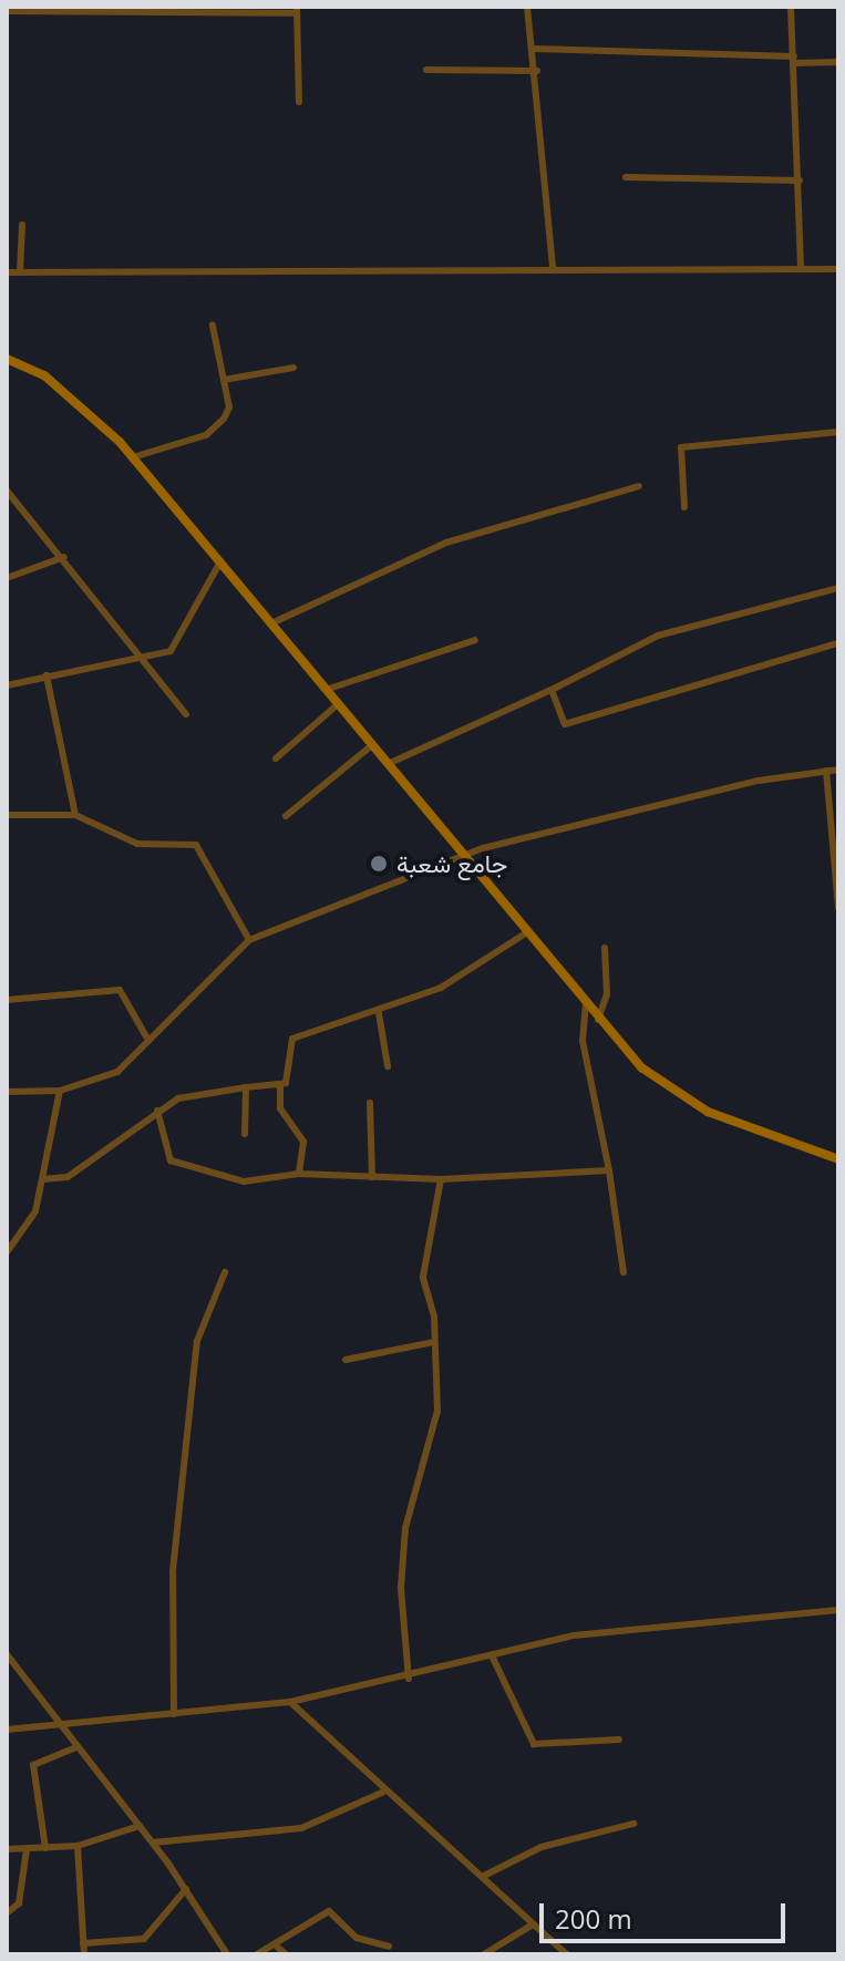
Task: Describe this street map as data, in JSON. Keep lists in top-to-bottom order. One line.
{"places":["جامع شعبة"],"scale_bar":"200 m"}
